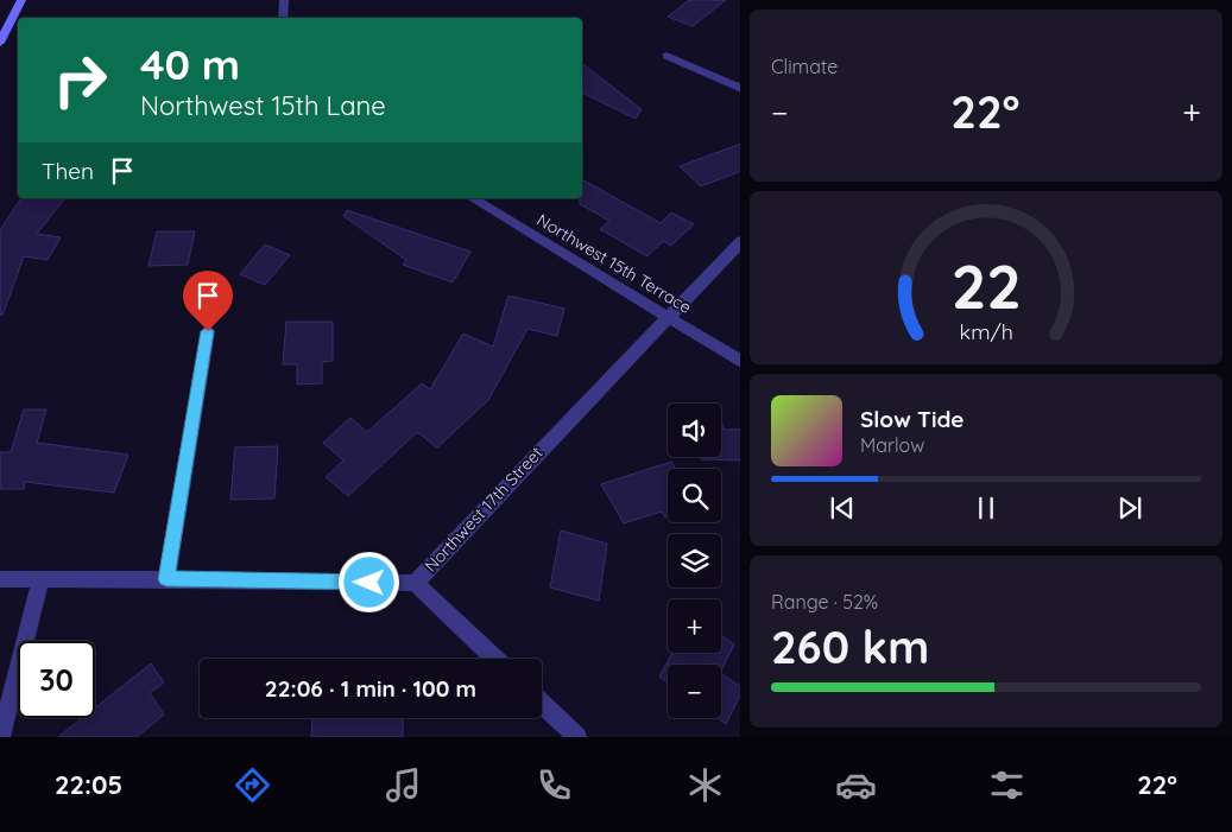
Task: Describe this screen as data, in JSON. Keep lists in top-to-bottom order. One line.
{"streets":{"street":["Northwest 15th Terrace","Northwest 17th Street"]},"crossings":[["Northwest 15th Terrace","Northwest 17th Street"]],"page":{"tile":["Climate",["Range · 52%","260 km"]],"turn":["40 m","Northwest 15th Lane"],"heat":["−","22°","+"],"then":"Then","song":["Slow Tide","Marlow"],"map_buttons":["+","−"],"limit":"30","trip":"22:06 · 1 min · 100 m","tabs":["22:05","22°"],"gauge":["22","km/h"]}}
